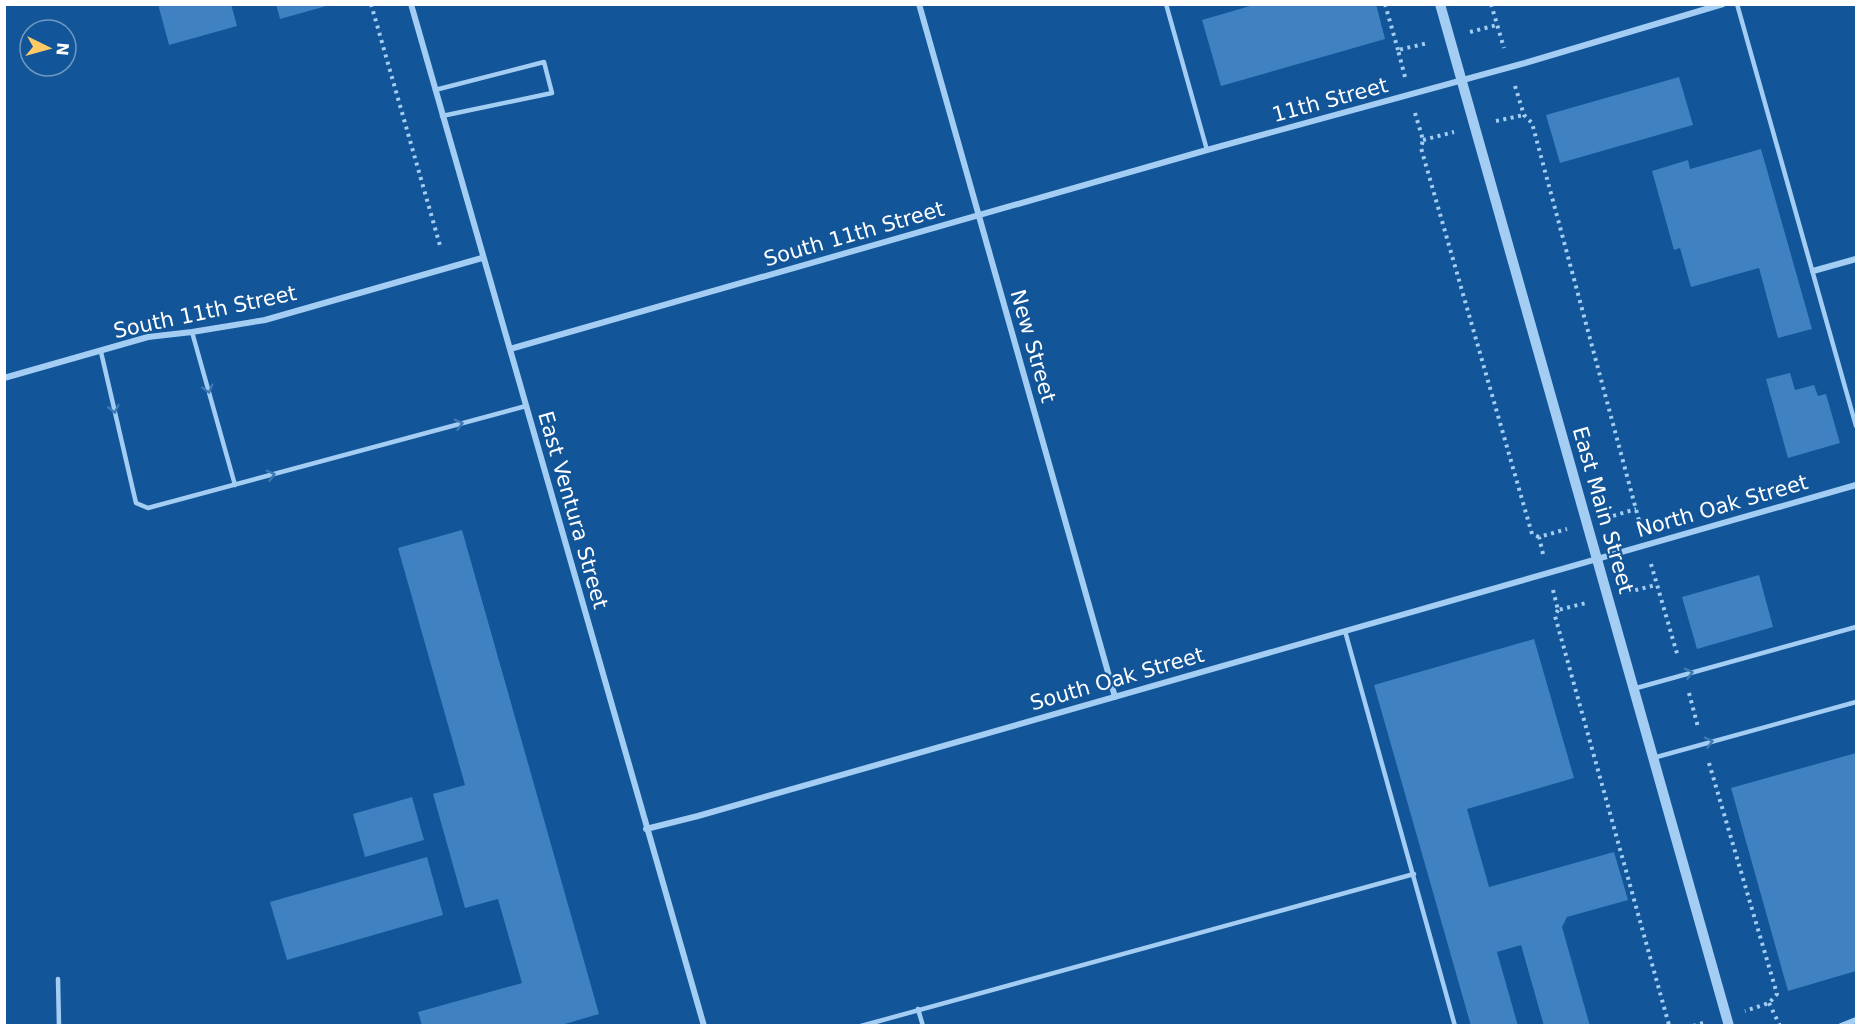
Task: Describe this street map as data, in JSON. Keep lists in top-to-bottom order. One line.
{"streets":{"street":["11th Street","South 11th Street","New Street","North Oak Street","East Ventura Street","East Main Street","South Oak Street"]},"crossings":[["11th Street","South 11th Street"],["11th Street","East Main Street"],["South 11th Street","New Street"],["South 11th Street","East Ventura Street"],["New Street","South Oak Street"],["North Oak Street","East Main Street"],["North Oak Street","South Oak Street"],["East Ventura Street","South Oak Street"],["East Main Street","South Oak Street"]],"north":"right"}
